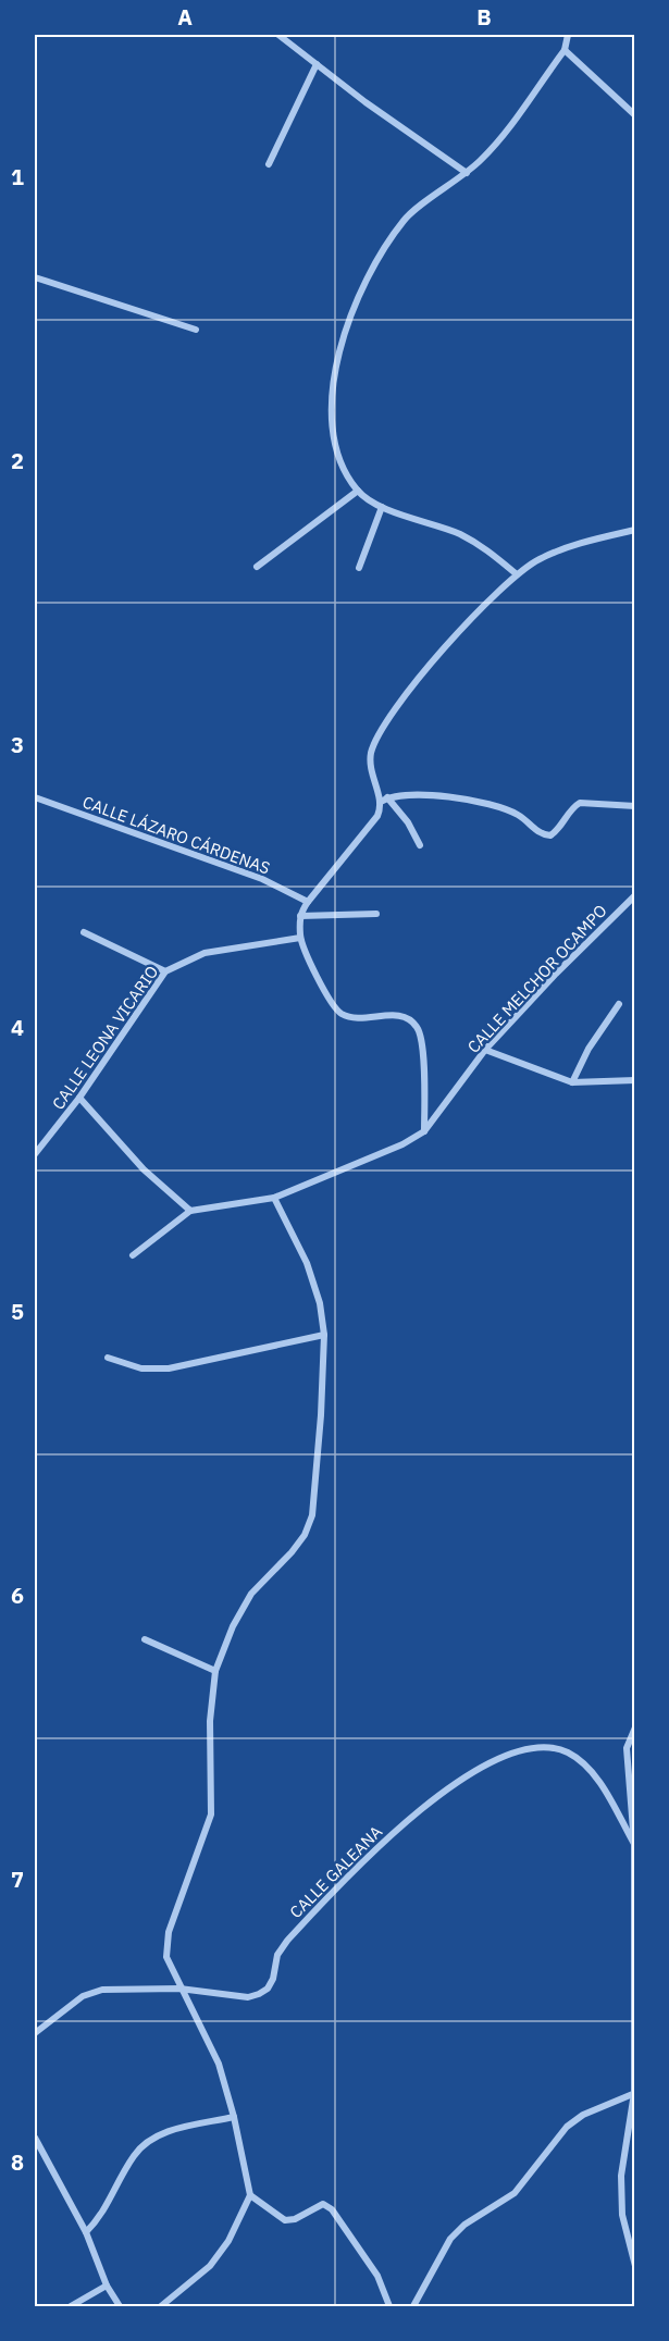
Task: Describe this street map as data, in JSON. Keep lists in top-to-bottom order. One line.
{"streets":{"street":["CALLE LÁZARO CÁRDENAS","CALLE MELCHOR OCAMPO","CALLE LEONA VICARIO","CALLE GALEANA"]},"grid":{"columns":["A","B"],"rows":["1","2","3","4","5","6","7","8"]}}
